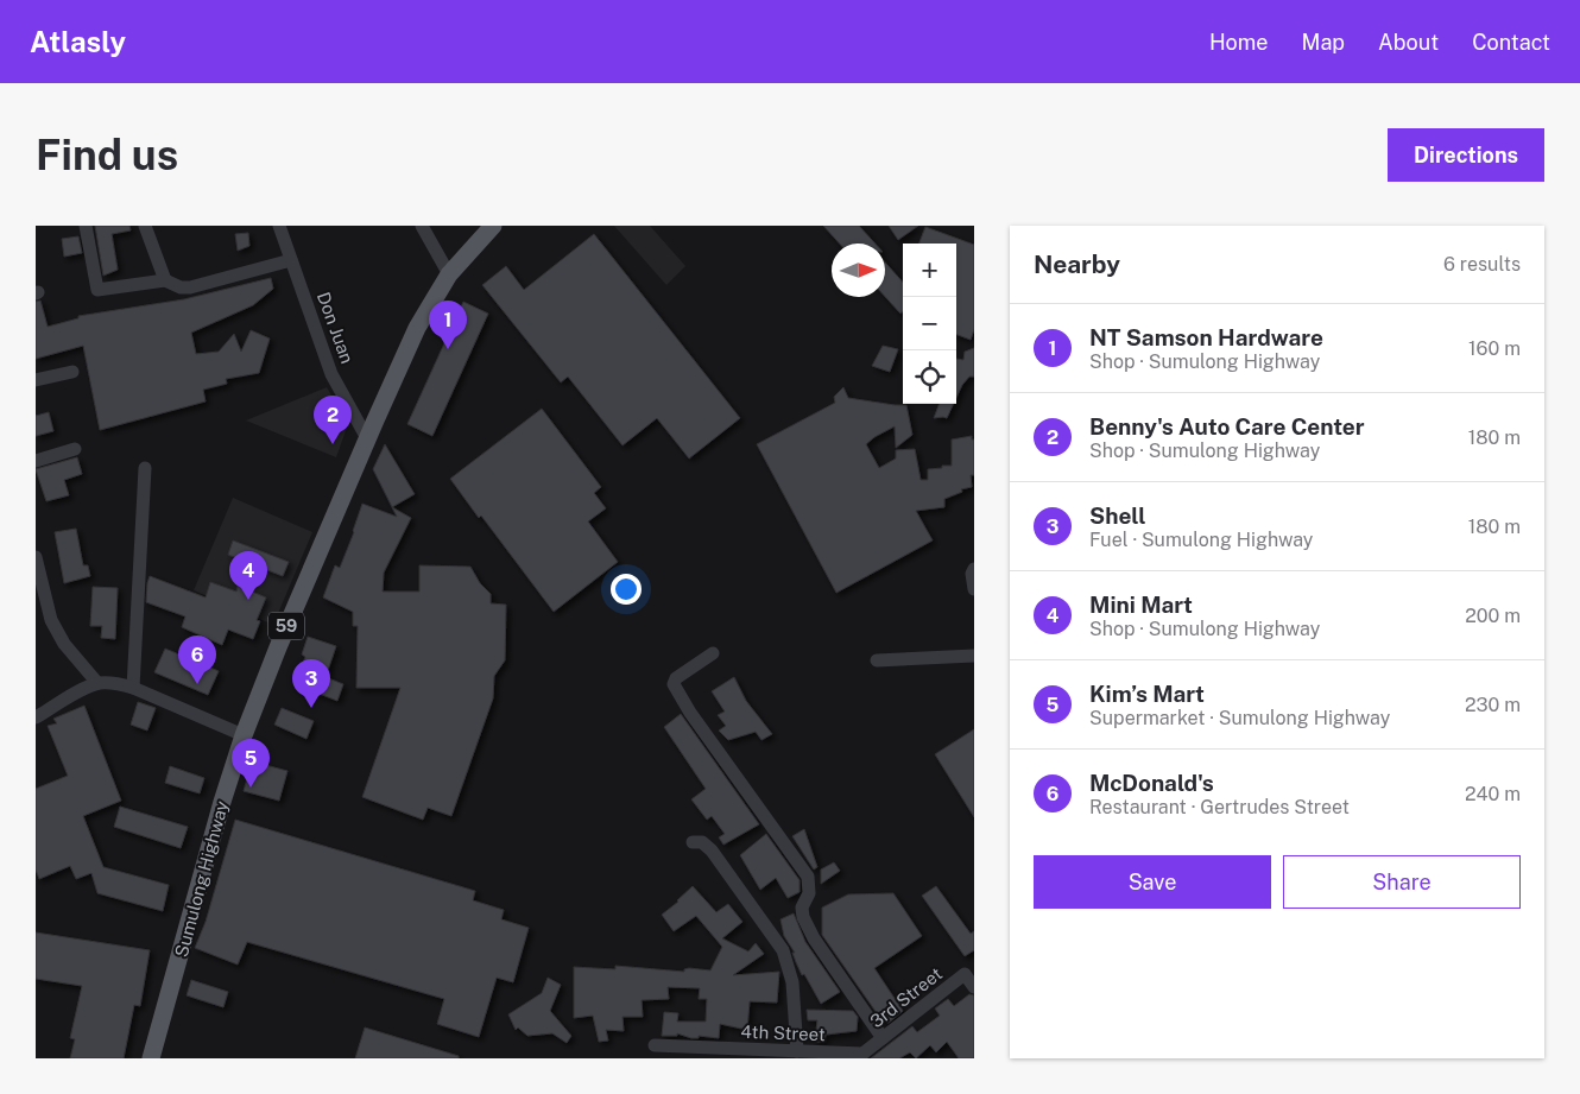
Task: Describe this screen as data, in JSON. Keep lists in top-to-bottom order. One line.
{"streets":{"main road":["59","Sumulong Highway"],"street":["Don Juan","3rd Street","4th Street"]},"crossings":[["Don Juan","Sumulong Highway"],["3rd Street","4th Street"]],"north":"right","page":{"header":"Atlasly","nav":["Home","Map","About","Contact"],"buttons":["Directions",["Save","Share"]],"title":"Find us","heading":["Nearby","6 results"],"map_buttons":["+","−"],"pins":["1","2","4","6","3","5"],"list":[{"mark":"1","name":"NT Samson Hardware","note":"Shop · Sumulong Highway","value":"160 m"},{"mark":"2","name":"Benny's Auto Care Center","note":"Shop · Sumulong Highway","value":"180 m"},{"mark":"3","name":"Shell","note":"Fuel · Sumulong Highway","value":"180 m"},{"mark":"4","name":"Mini Mart","note":"Shop · Sumulong Highway","value":"200 m"},{"mark":"5","name":"Kim’s Mart","note":"Supermarket · Sumulong Highway","value":"230 m"},{"mark":"6","name":"McDonald's","note":"Restaurant · Gertrudes Street","value":"240 m"}]}}
